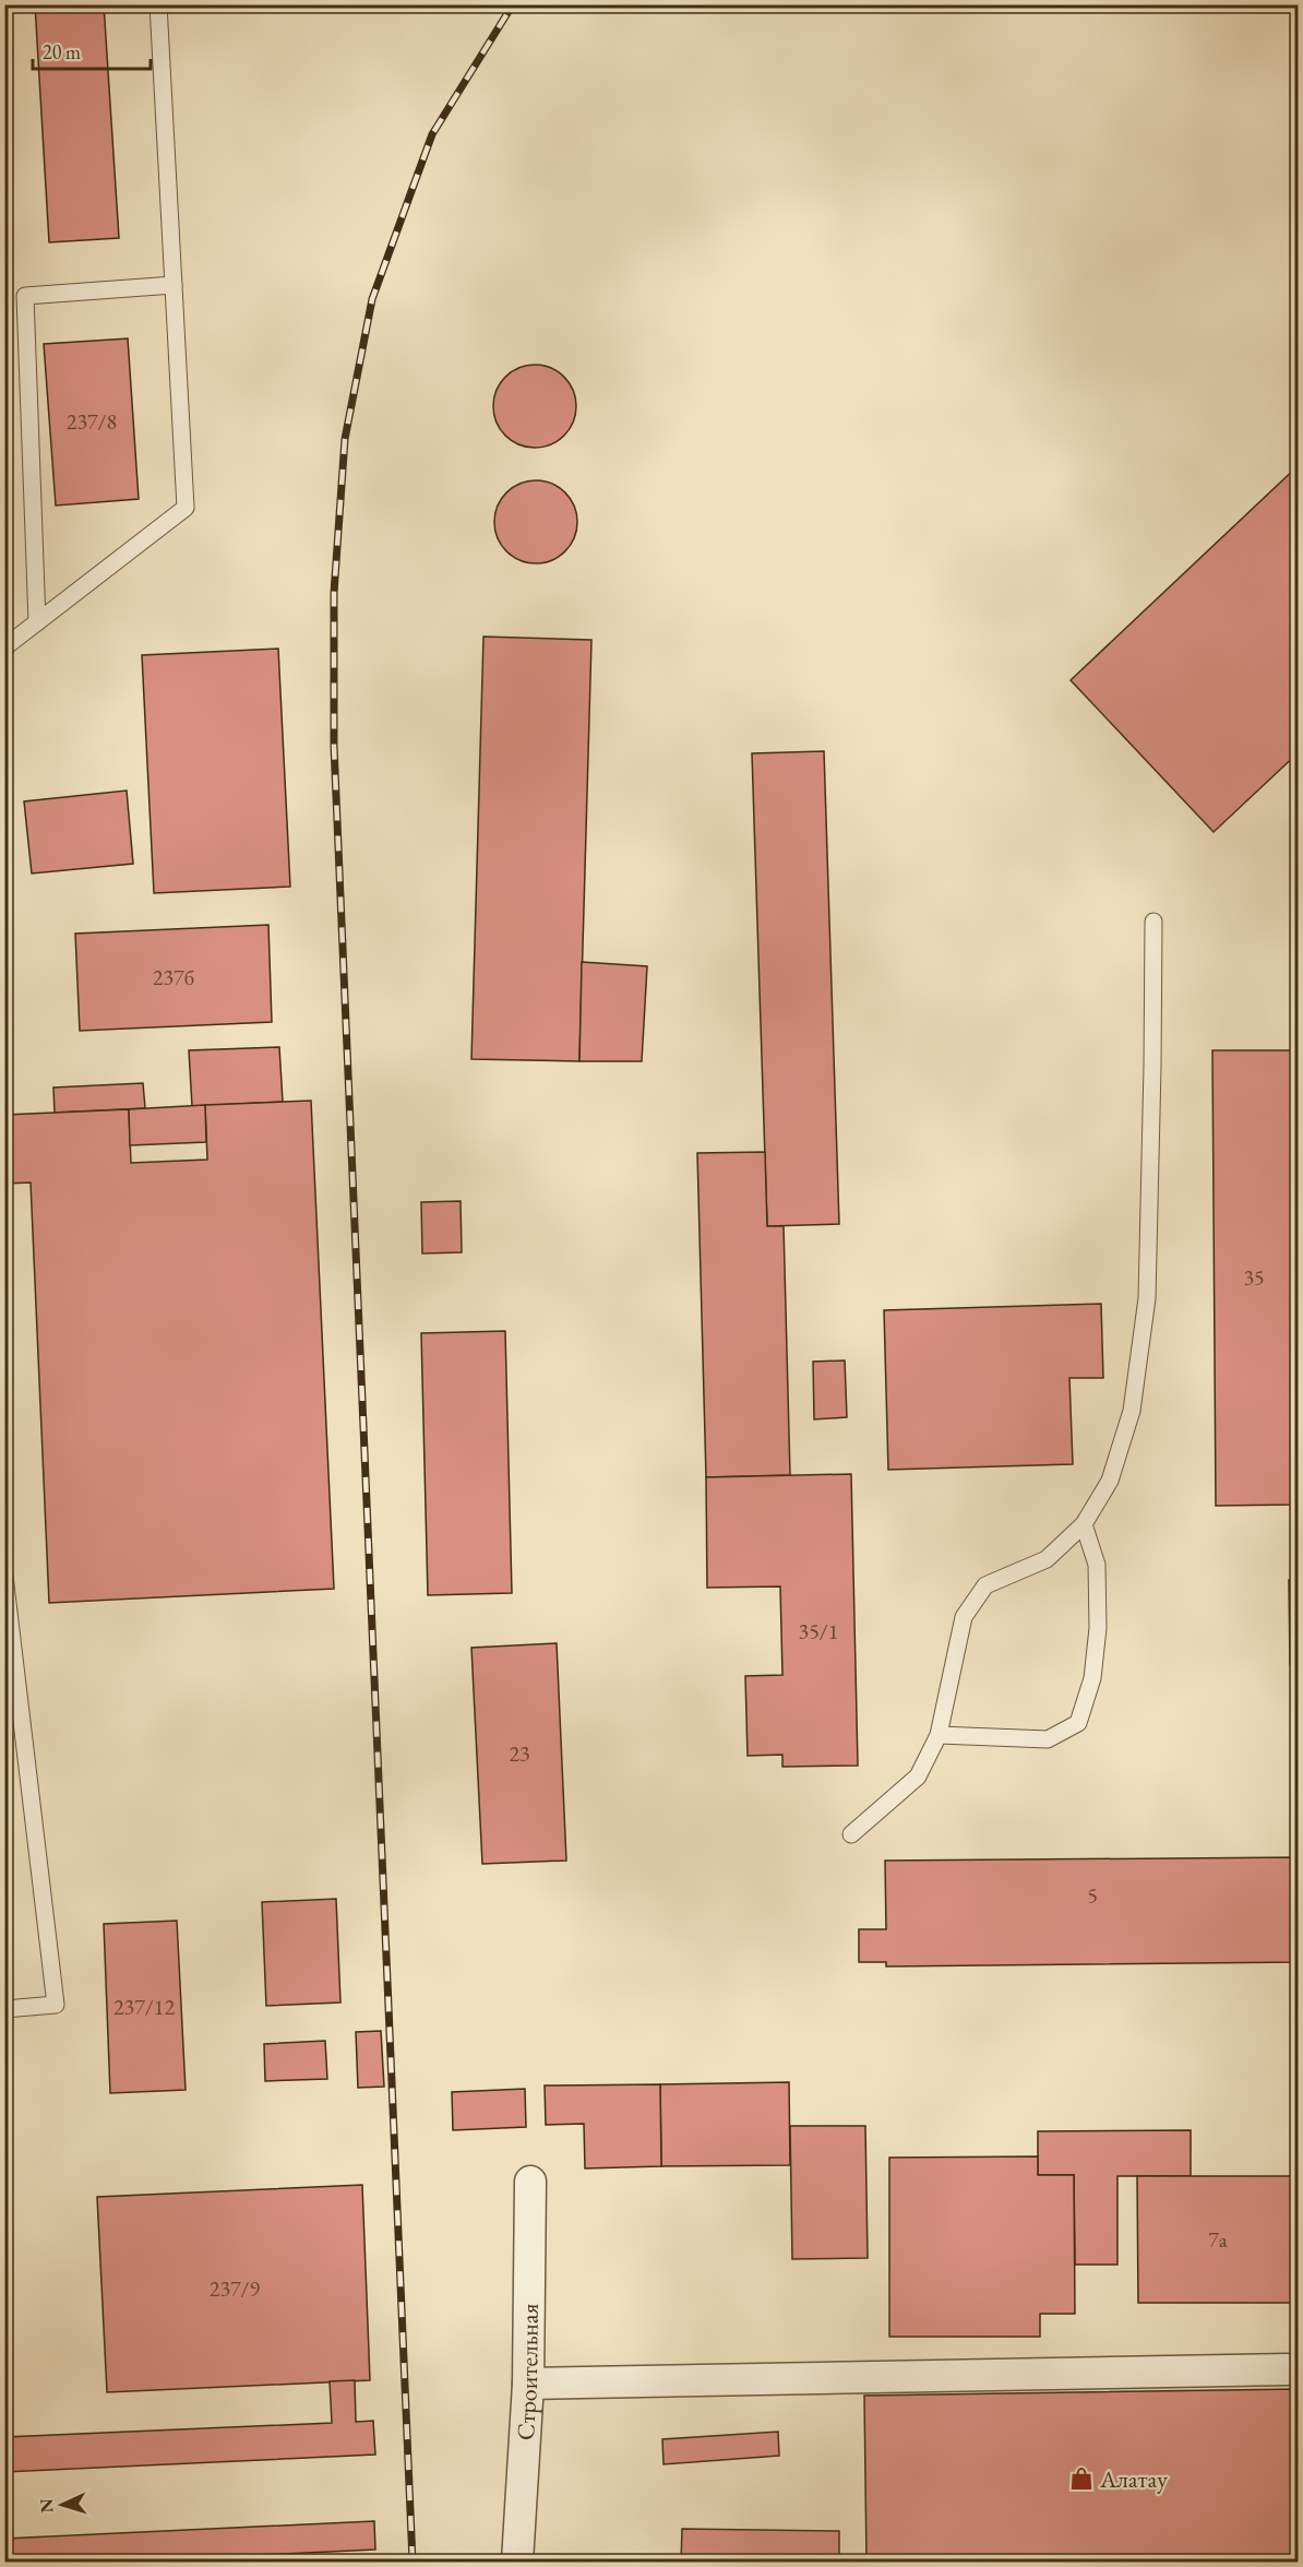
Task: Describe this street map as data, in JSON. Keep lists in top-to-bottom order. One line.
{"streets":{"street":["Строительная"]},"places":{"shop":["Алатау"]},"house_numbers":["237/8","237б","35","35/1","23","5","237/12","7а","237/9"],"scale_bar":"20 m","north":"left"}
